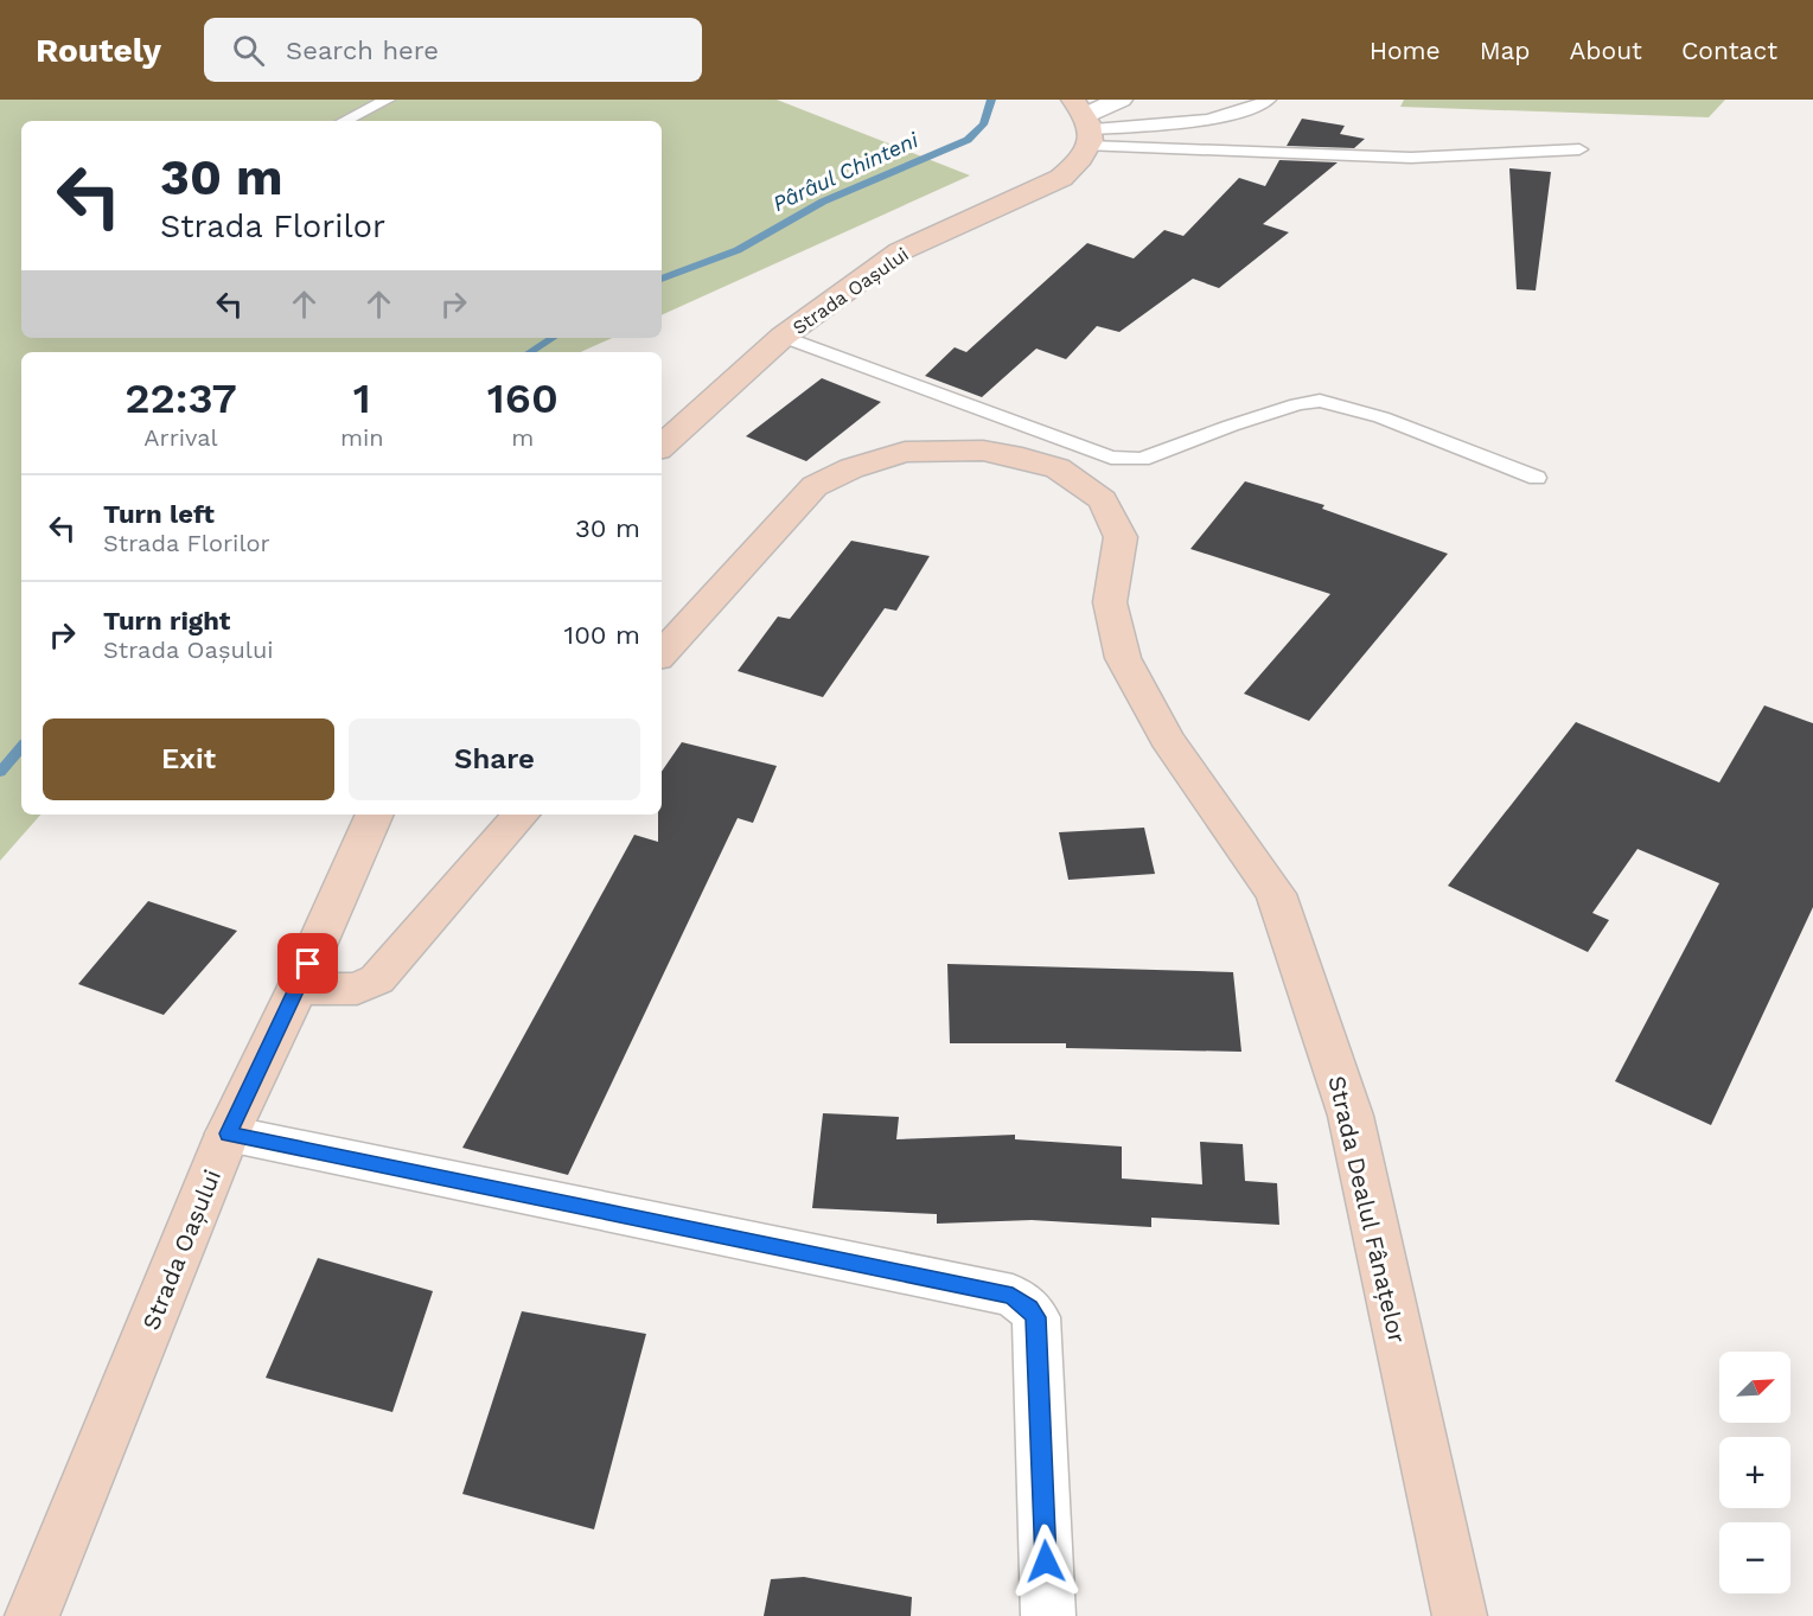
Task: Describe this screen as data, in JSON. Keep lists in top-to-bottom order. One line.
{"streets":{"main road":["Strada Oașului","Strada Dealul Fânațelor"]},"water":["Pârâul Chinteni"],"north":"top right","page":{"header":"Routely","search":"Search here","nav":["Home","Map","About","Contact"],"turn":["30 m","Strada Florilor"],"eta":["22:37","Arrival","1","min","160","m"],"list":[{"name":"Turn left","note":"Strada Florilor","value":"30 m"},{"name":"Turn right","note":"Strada Oașului","value":"100 m"}],"buttons":["Exit","Share"],"map_buttons":["+","−"]}}
